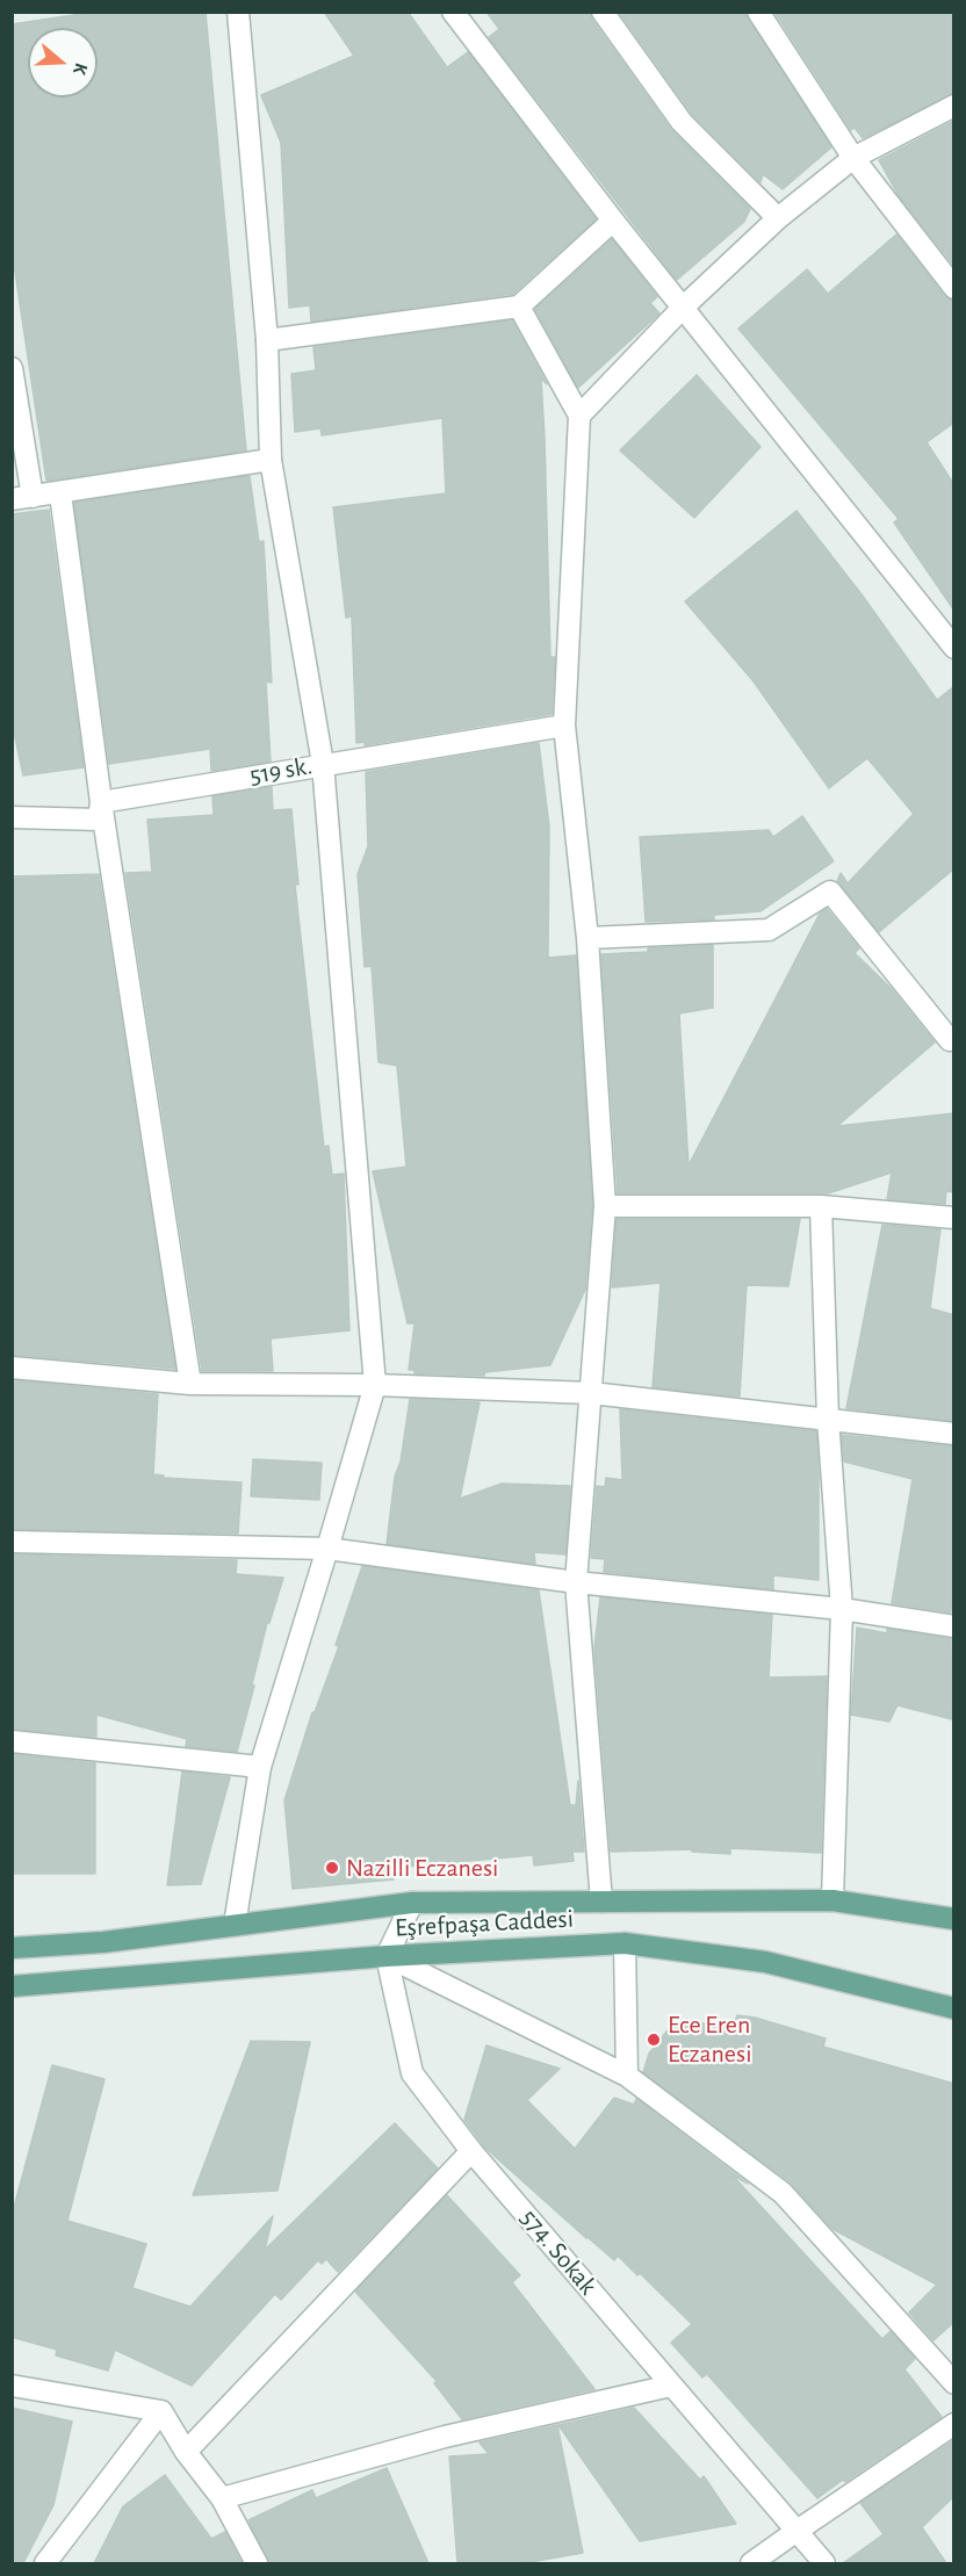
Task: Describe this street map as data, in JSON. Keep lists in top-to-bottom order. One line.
{"streets":{"main road":["Eşrefpaşa Caddesi"],"street":["519 sk.","574. Sokak"]},"crossings":[["Eşrefpaşa Caddesi","574. Sokak"]],"places":["Nazilli Eczanesi","Ece Eren Eczanesi"],"north":"right"}
